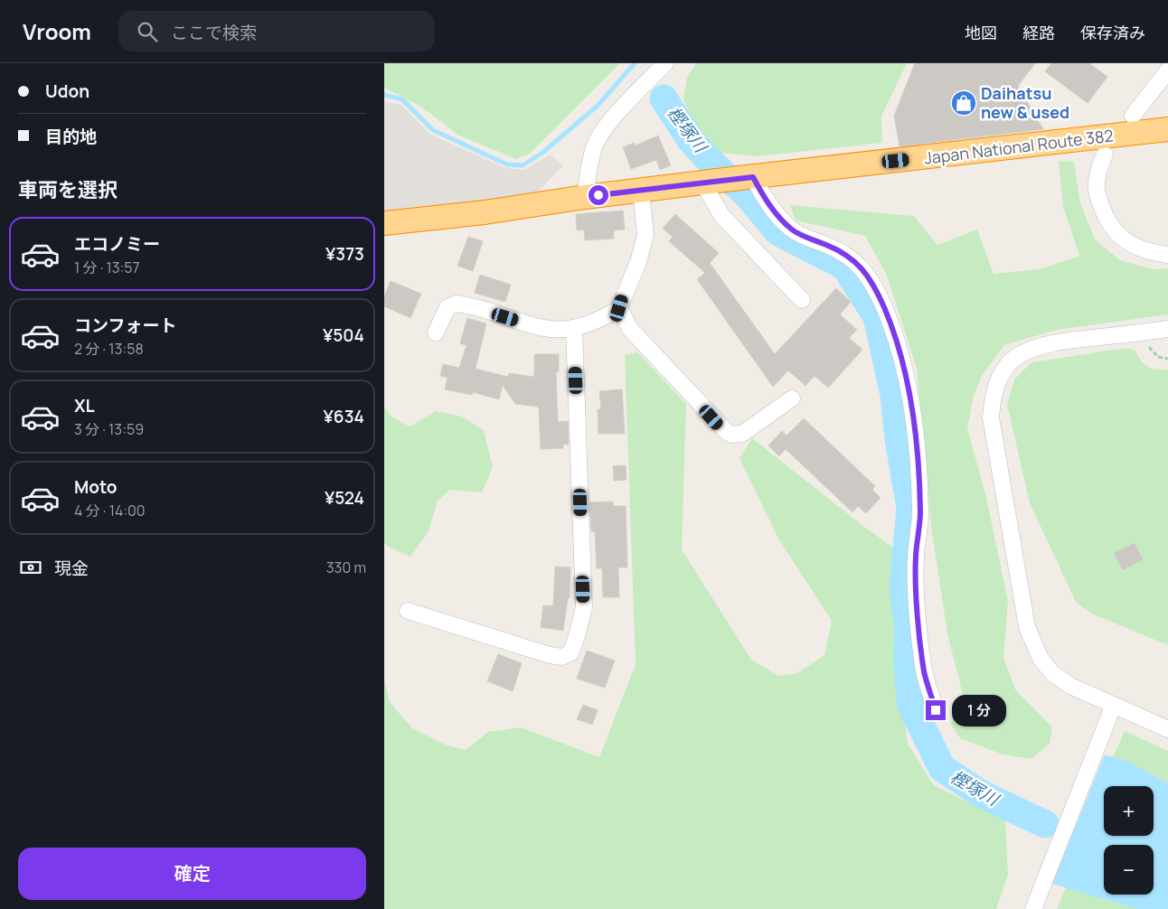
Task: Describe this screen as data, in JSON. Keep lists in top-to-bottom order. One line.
{"streets":{"highway":["Japan National Route 382"]},"water":["樫塚川"],"places":{"shop":["Daihatsu new & used"]},"page":{"header":"Vroom","search":"ここで検索","nav":["地図","経路","保存済み"],"banner":["Udon","目的地"],"heading":"車両を選択","list":[{"name":"エコノミー","note":"1 分 · 13:57","value":"¥373"},{"name":"コンフォート","note":"2 分 · 13:58","value":"¥504"},{"name":"XL","note":"3 分 · 13:59","value":"¥634"},{"name":"Moto","note":"4 分 · 14:00","value":"¥524"}],"pay":["現金","330 m"],"bubble":"1 分","map_buttons":["+","−"],"buttons":"確定"}}
